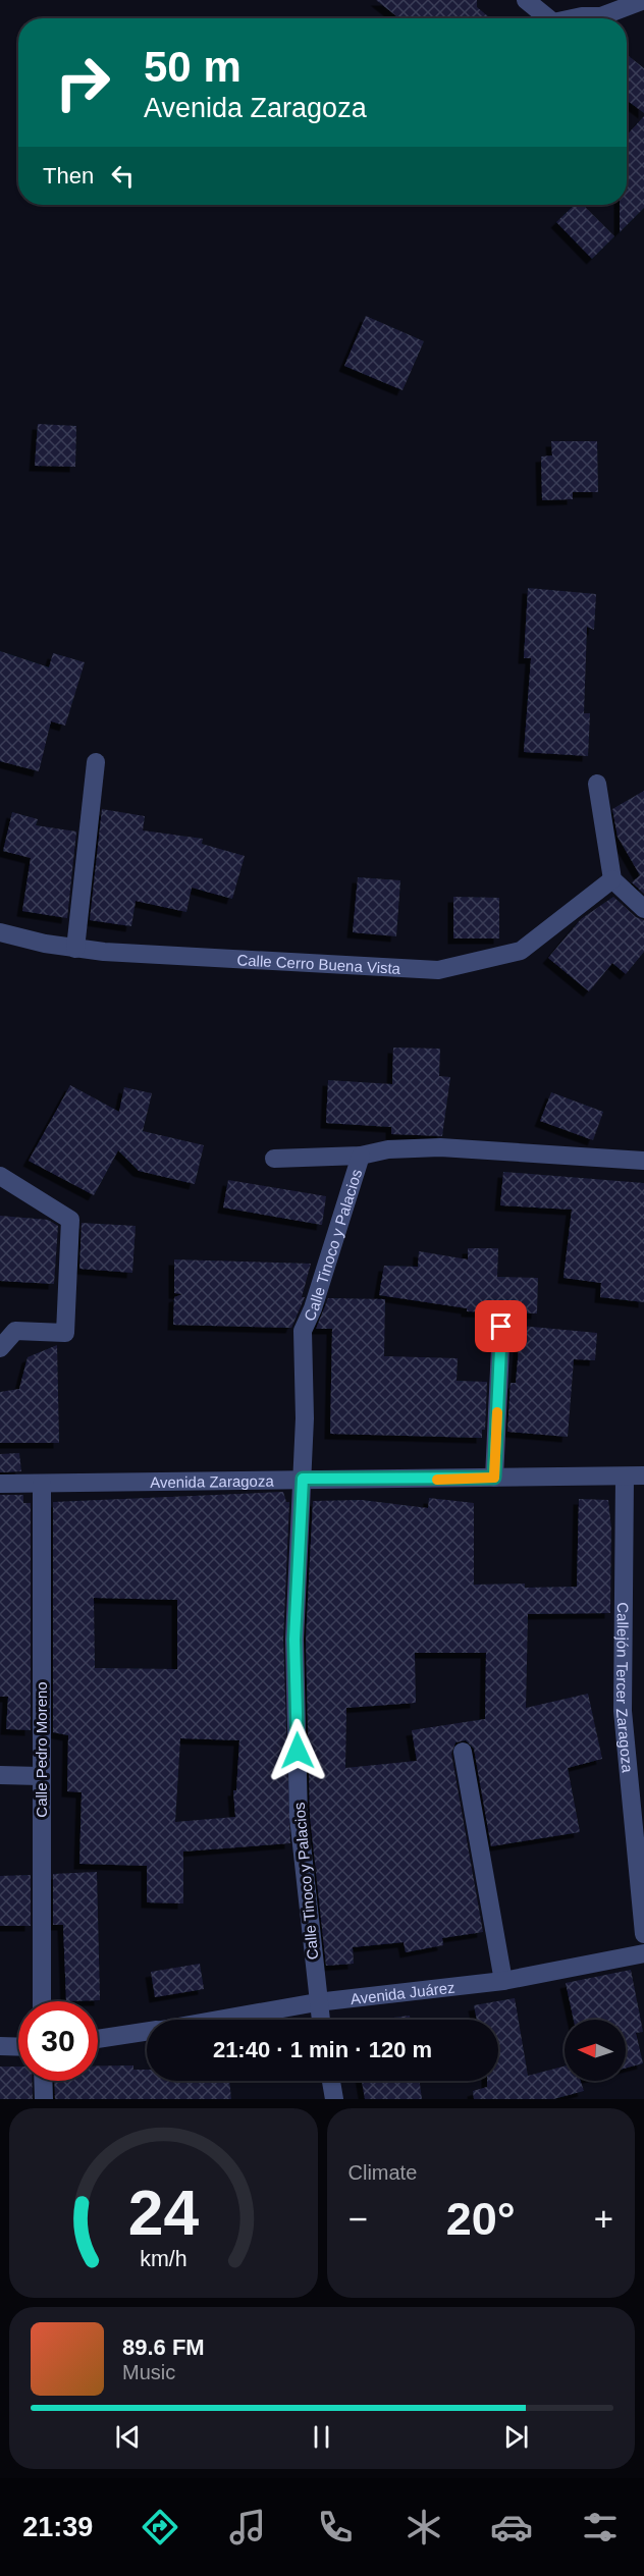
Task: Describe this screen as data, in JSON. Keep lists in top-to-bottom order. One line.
{"streets":{"street":["Calle Cerro Buena Vista","Calle Tinoco y Palacios","Avenida Zaragoza","Callejón Tercer Zaragoza","Calle Pedro Moreno","Avenida Juárez"]},"crossings":[["Calle Tinoco y Palacios","Avenida Zaragoza"],["Calle Tinoco y Palacios","Avenida Juárez"],["Avenida Zaragoza","Callejón Tercer Zaragoza"],["Avenida Zaragoza","Calle Pedro Moreno"]],"north":"left","page":{"turn":["50 m","Avenida Zaragoza"],"then":"Then","limit":"30","trip":"21:40 · 1 min · 120 m","tile":"Climate","heat":["−","20°","+"],"song":["89.6 FM","Music"],"tabs":"21:39","gauge":["24","km/h"]}}
